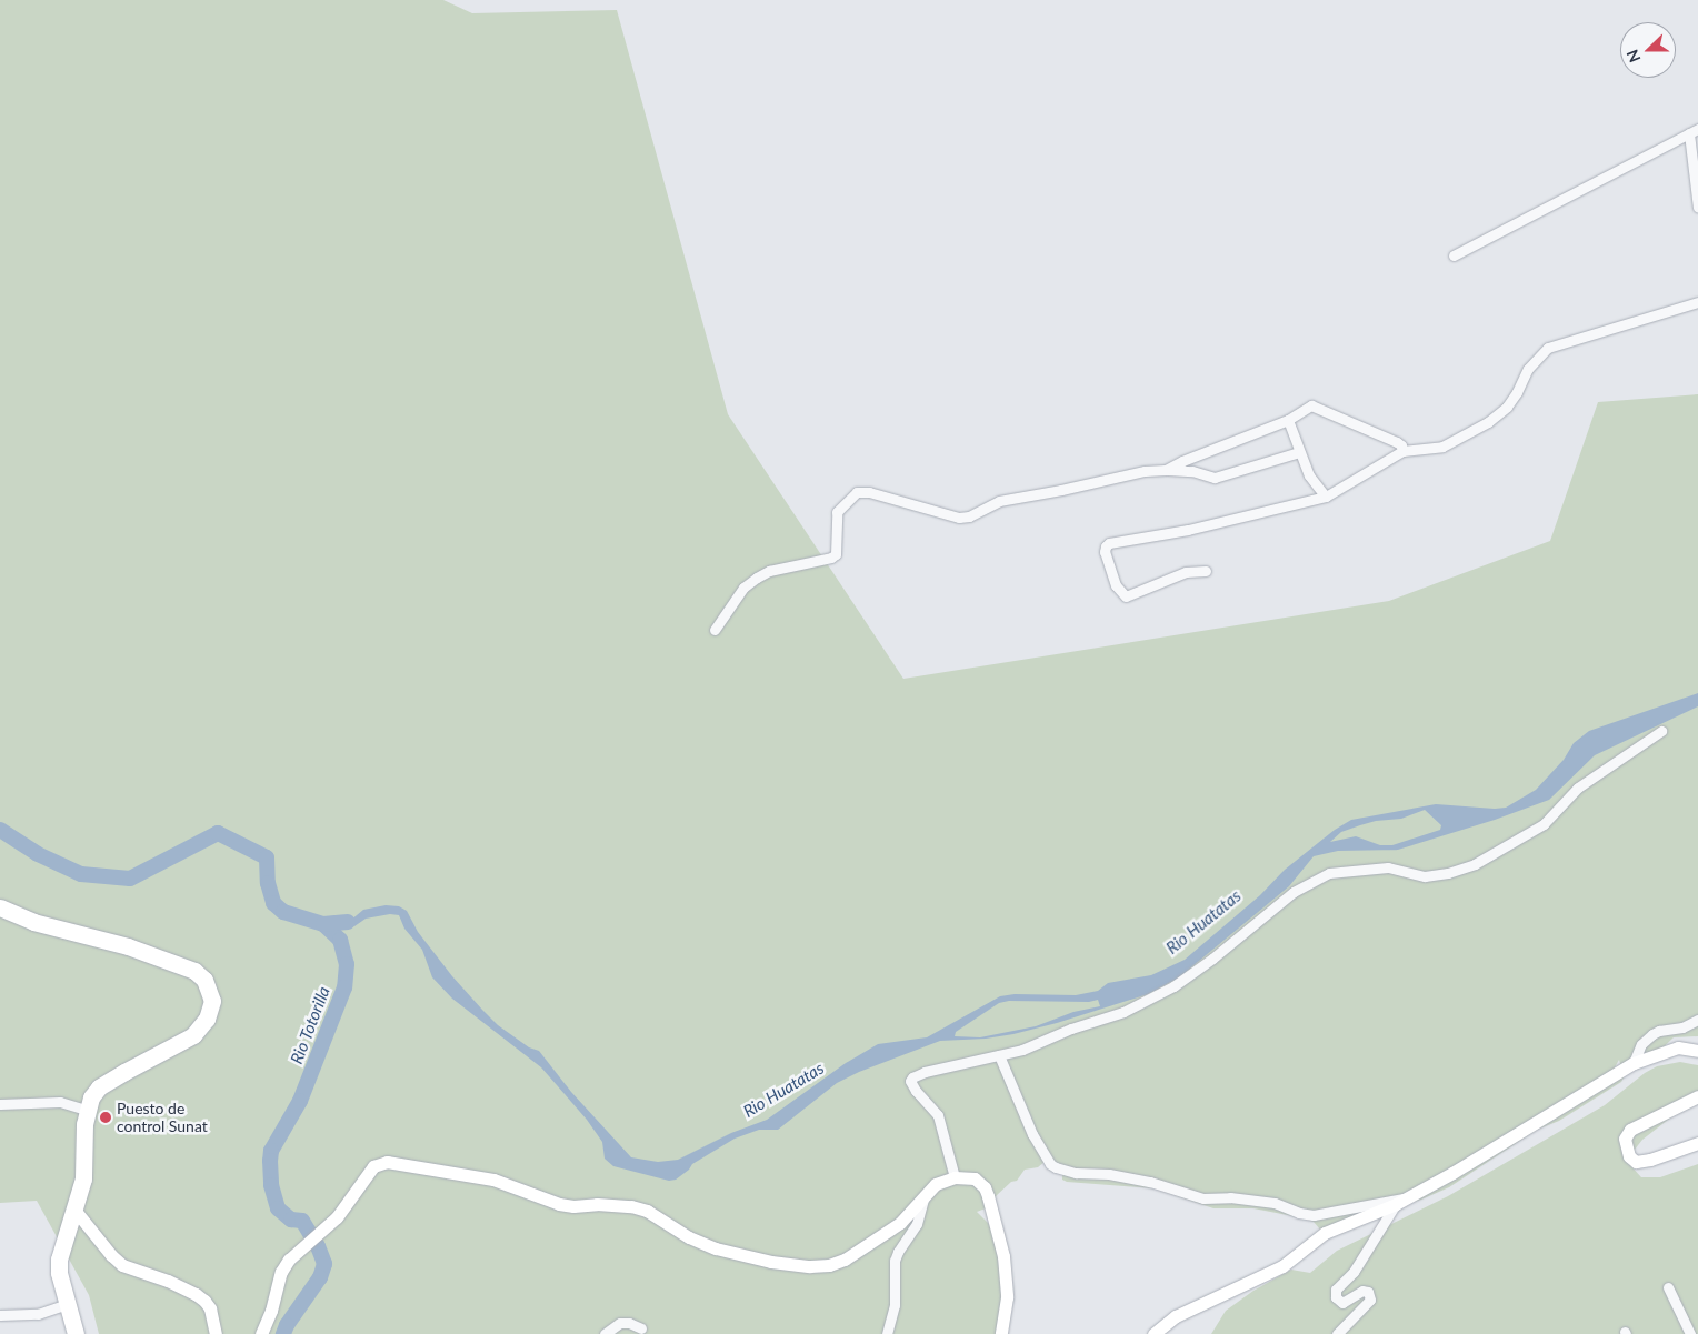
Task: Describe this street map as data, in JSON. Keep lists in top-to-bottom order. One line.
{"water":["Rio Huatatas","Rio Totorilla"],"places":["Puesto de control Sunat"],"north":"left"}
